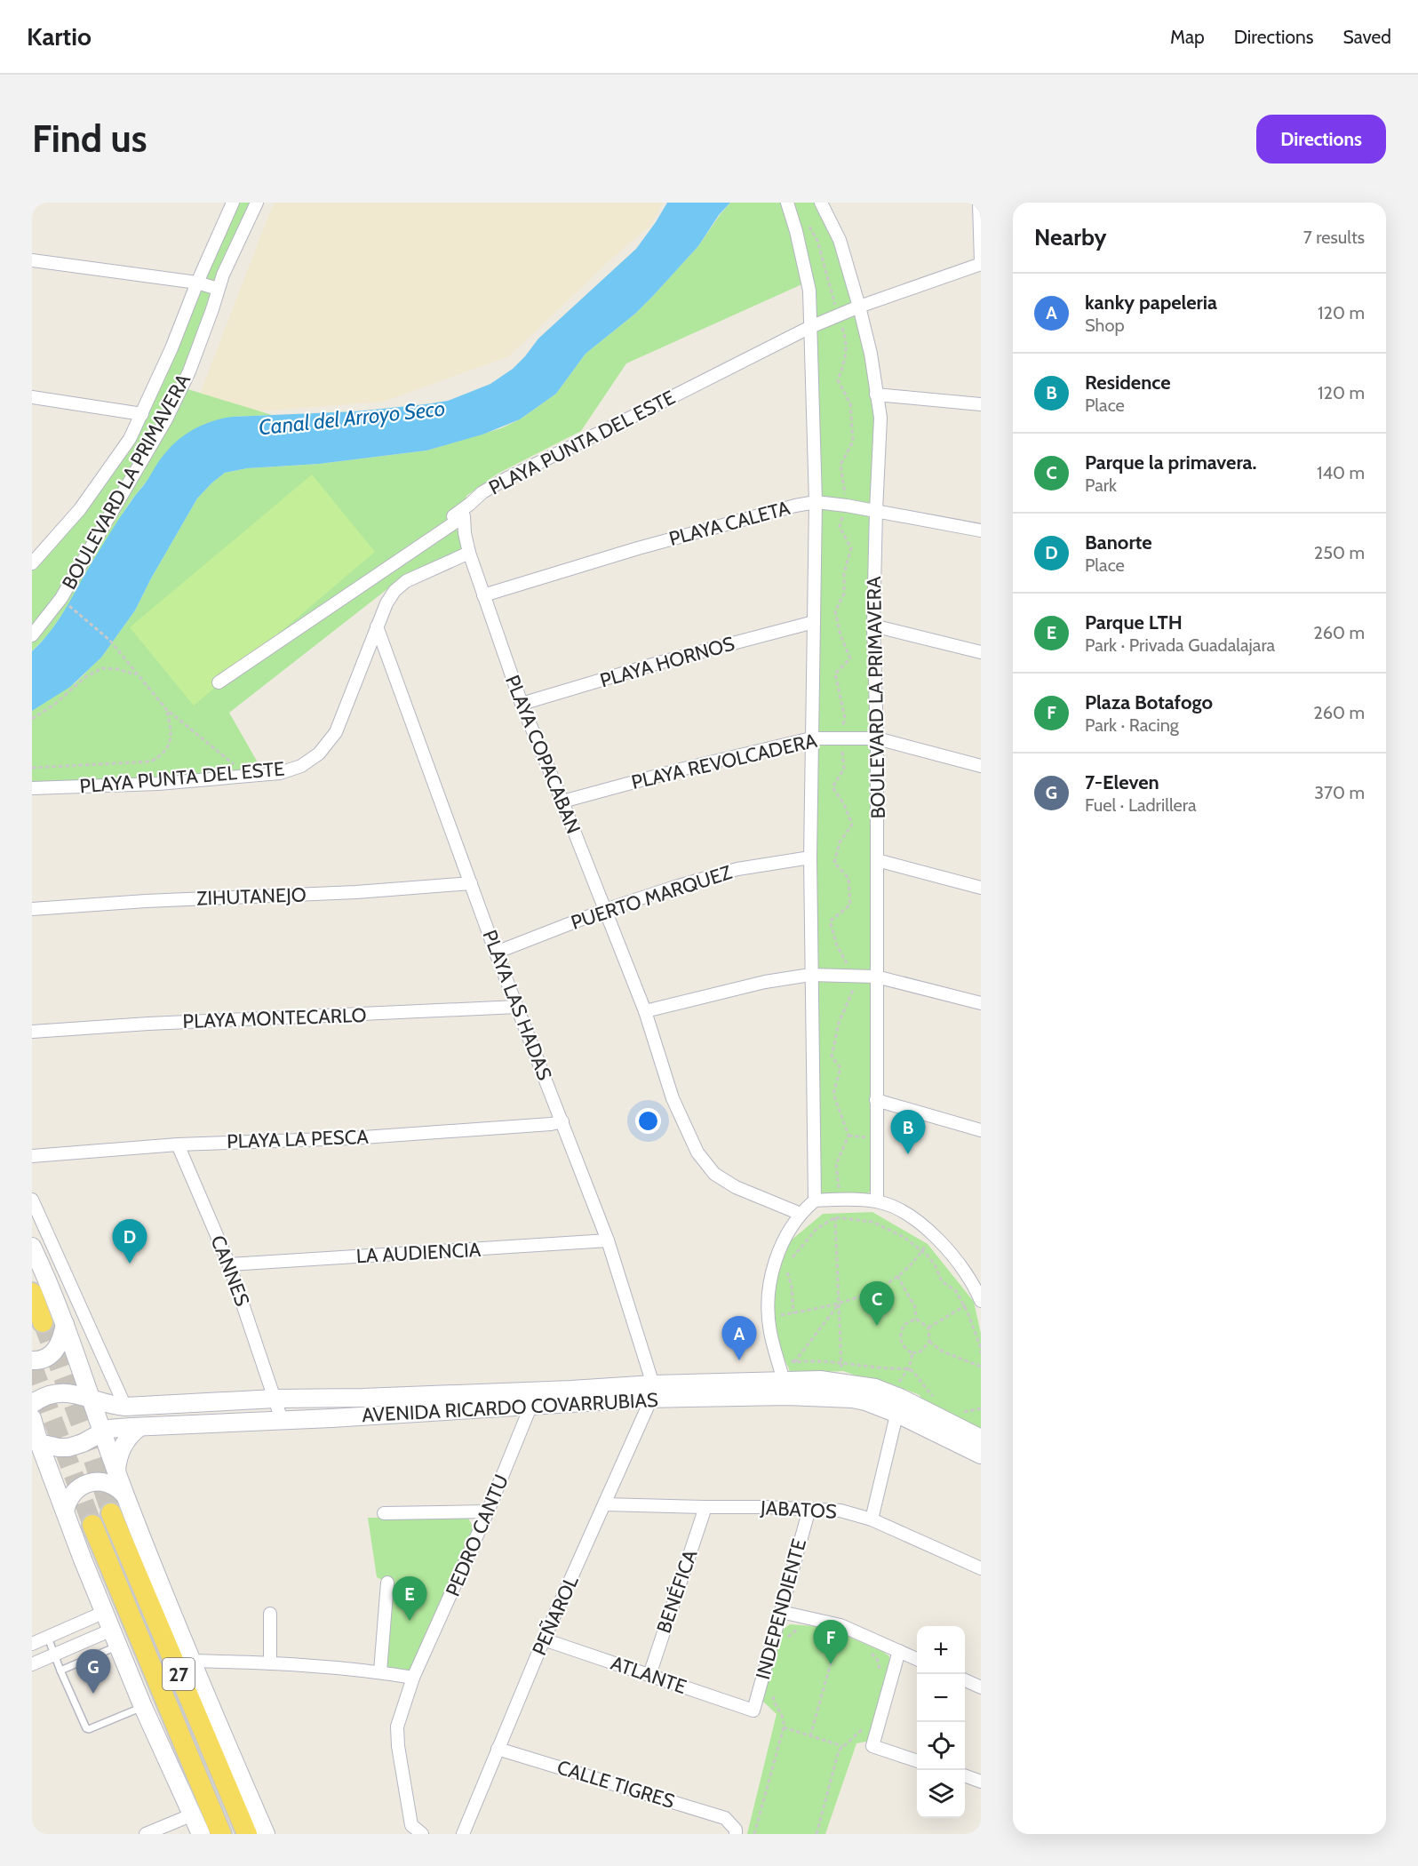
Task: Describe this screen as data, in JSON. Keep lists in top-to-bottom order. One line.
{"streets":{"main road":["27"],"street":["PLAYA PUNTA DEL ESTE","BOULEVARD LA PRIMAVERA","PLAYA CALETA","PLAYA HORNOS","PLAYA COPACABAN","PLAYA REVOLCADERA","ZIHUTANEJO","PUERTO MARQUEZ","PLAYA LAS HADAS","PLAYA MONTECARLO","PLAYA LA PESCA","LA AUDIENCIA","CANNES","AVENIDA RICARDO COVARRUBIAS","JABATOS","PEDRO CANTU","BENÉFICA","INDEPENDIENTE","PEÑAROL","ATLANTE","CALLE TIGRES"]},"crossings":[["PLAYA PUNTA DEL ESTE","BOULEVARD LA PRIMAVERA"],["PLAYA PUNTA DEL ESTE","PLAYA COPACABAN"],["PLAYA PUNTA DEL ESTE","PLAYA LAS HADAS"],["BOULEVARD LA PRIMAVERA","PLAYA CALETA"],["BOULEVARD LA PRIMAVERA","PLAYA REVOLCADERA"],["PLAYA CALETA","PLAYA COPACABAN"],["PLAYA HORNOS","PLAYA COPACABAN"],["PLAYA COPACABAN","PLAYA REVOLCADERA"],["PLAYA COPACABAN","PUERTO MARQUEZ"],["ZIHUTANEJO","PLAYA LAS HADAS"],["PUERTO MARQUEZ","PLAYA LAS HADAS"],["PLAYA LAS HADAS","PLAYA MONTECARLO"],["PLAYA LAS HADAS","PLAYA LA PESCA"],["PLAYA LAS HADAS","LA AUDIENCIA"],["PLAYA LAS HADAS","AVENIDA RICARDO COVARRUBIAS"],["PLAYA LAS HADAS","PEÑAROL"],["PLAYA LA PESCA","CANNES"],["LA AUDIENCIA","CANNES"],["CANNES","AVENIDA RICARDO COVARRUBIAS"],["AVENIDA RICARDO COVARRUBIAS","PEDRO CANTU"],["AVENIDA RICARDO COVARRUBIAS","PEÑAROL"],["JABATOS","BENÉFICA"],["JABATOS","INDEPENDIENTE"],["JABATOS","PEÑAROL"],["BENÉFICA","ATLANTE"],["INDEPENDIENTE","ATLANTE"],["PEÑAROL","ATLANTE"],["PEÑAROL","CALLE TIGRES"]],"water":["Canal del Arroyo Seco"],"page":{"header":"Kartio","nav":["Map","Directions","Saved"],"buttons":"Directions","title":"Find us","heading":["Nearby","7 results"],"list":[{"mark":"A","name":"kanky papeleria","note":"Shop","value":"120 m"},{"mark":"B","name":"Residence","note":"Place","value":"120 m"},{"mark":"C","name":"Parque la primavera.","note":"Park","value":"140 m"},{"mark":"D","name":"Banorte","note":"Place","value":"250 m"},{"mark":"E","name":"Parque LTH","note":"Park · Privada Guadalajara","value":"260 m"},{"mark":"F","name":"Plaza Botafogo","note":"Park · Racing","value":"260 m"},{"mark":"G","name":"7-Eleven","note":"Fuel · Ladrillera","value":"370 m"}],"pins":["B","D","C","A","E","F","G"],"map_buttons":["+","−"]}}
